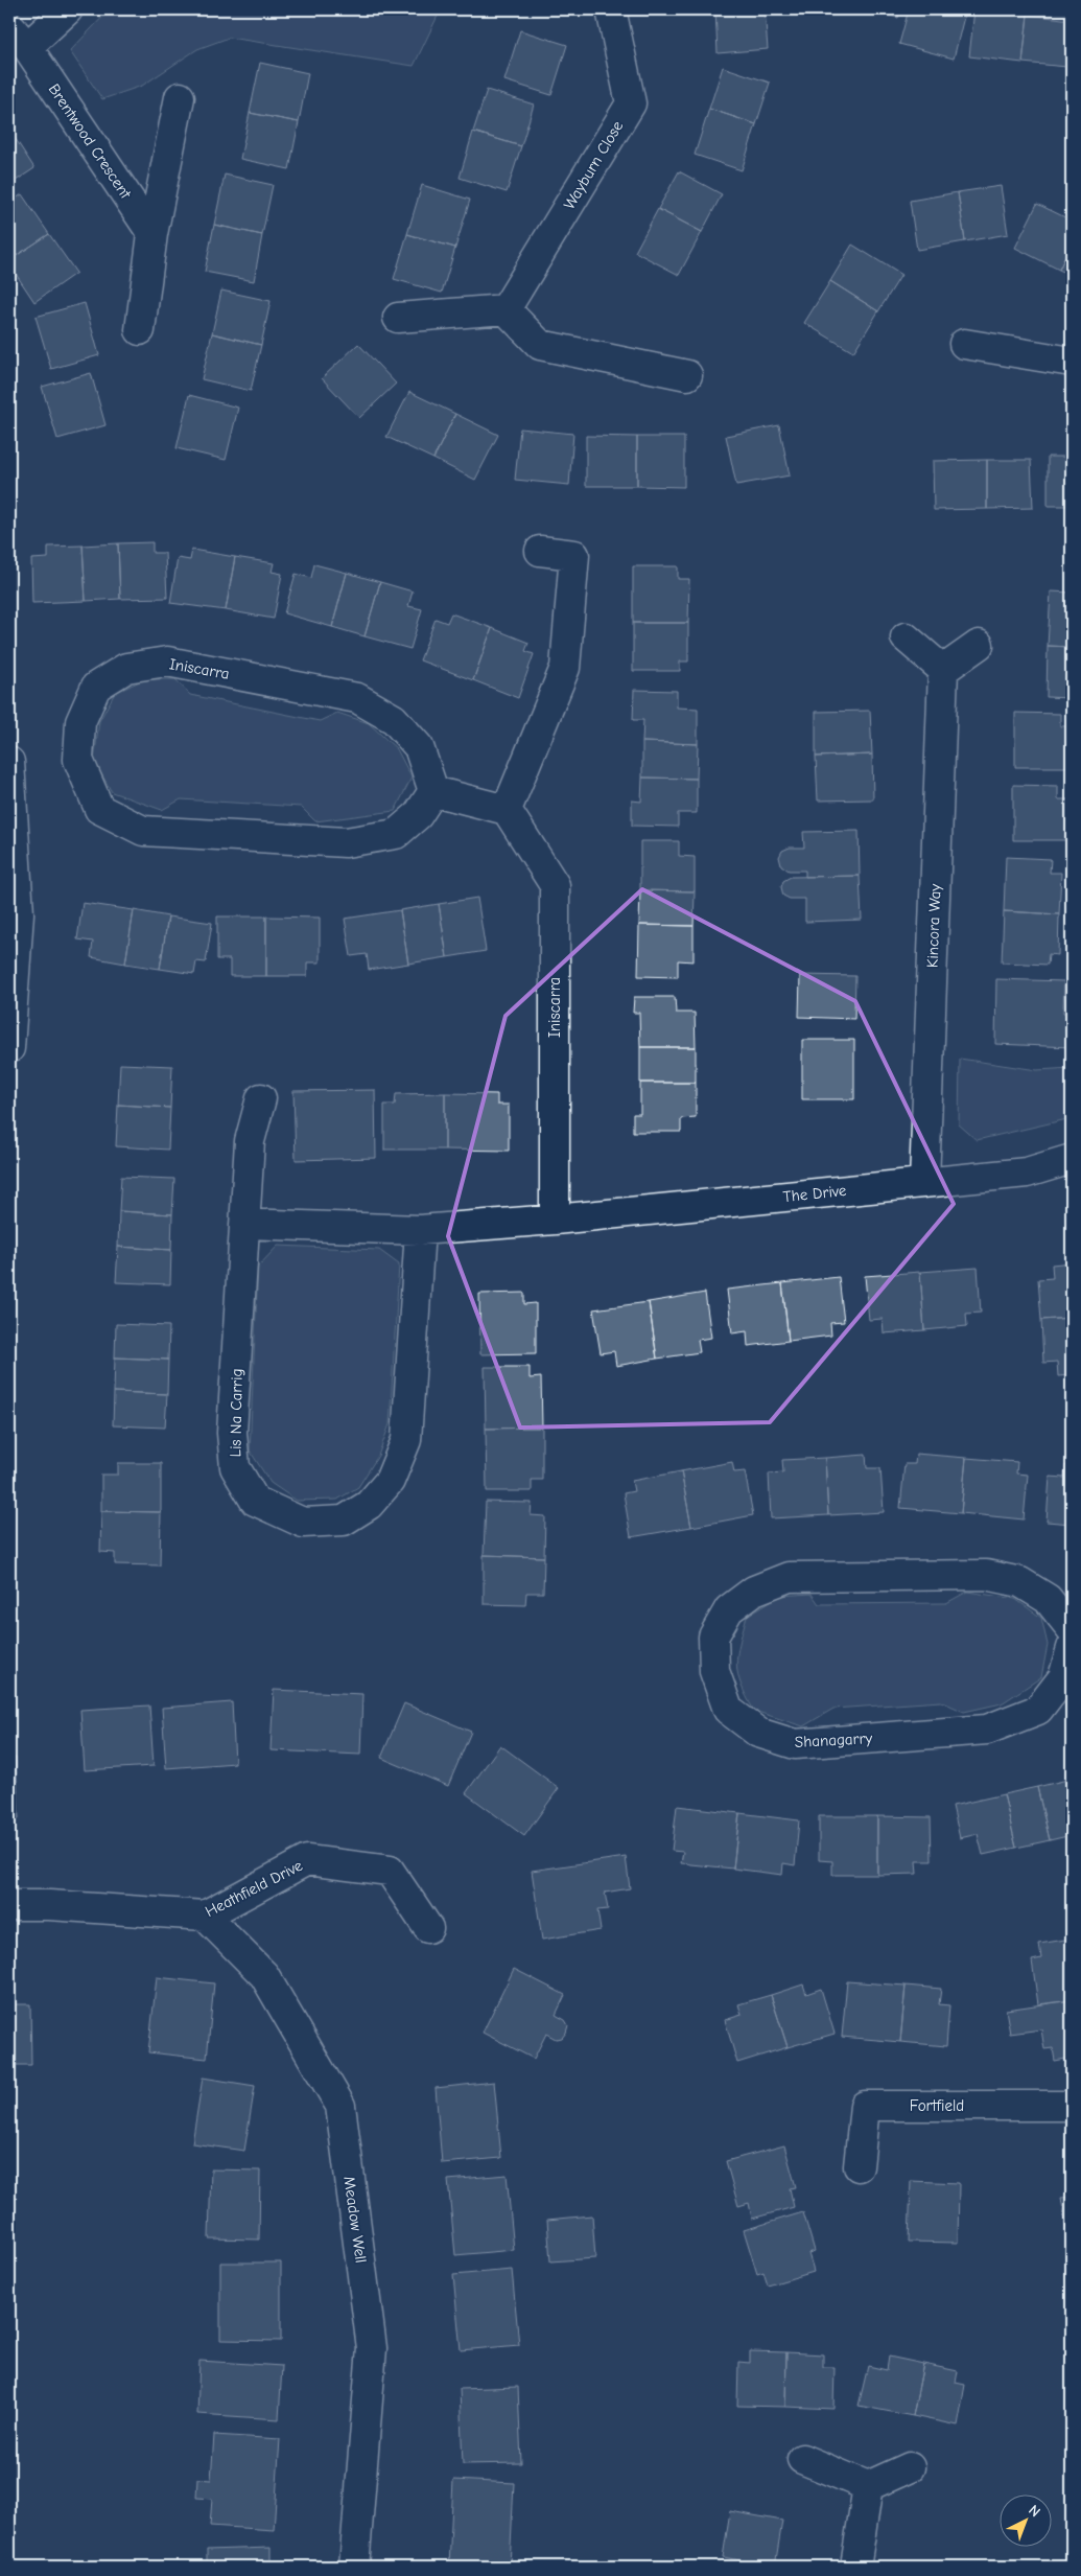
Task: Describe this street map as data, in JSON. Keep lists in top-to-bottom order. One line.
{"streets":{"street":["Brentwood Crescent","Wayburn Close","Iniscarra","Kincora Way","The Drive","Lis Na Carrig","Shanagarry","Heathfield Drive","Fortfield","Meadow Well"]},"crossings":[["Iniscarra","The Drive"],["Kincora Way","The Drive"],["Heathfield Drive","Meadow Well"]],"north":"top right"}
